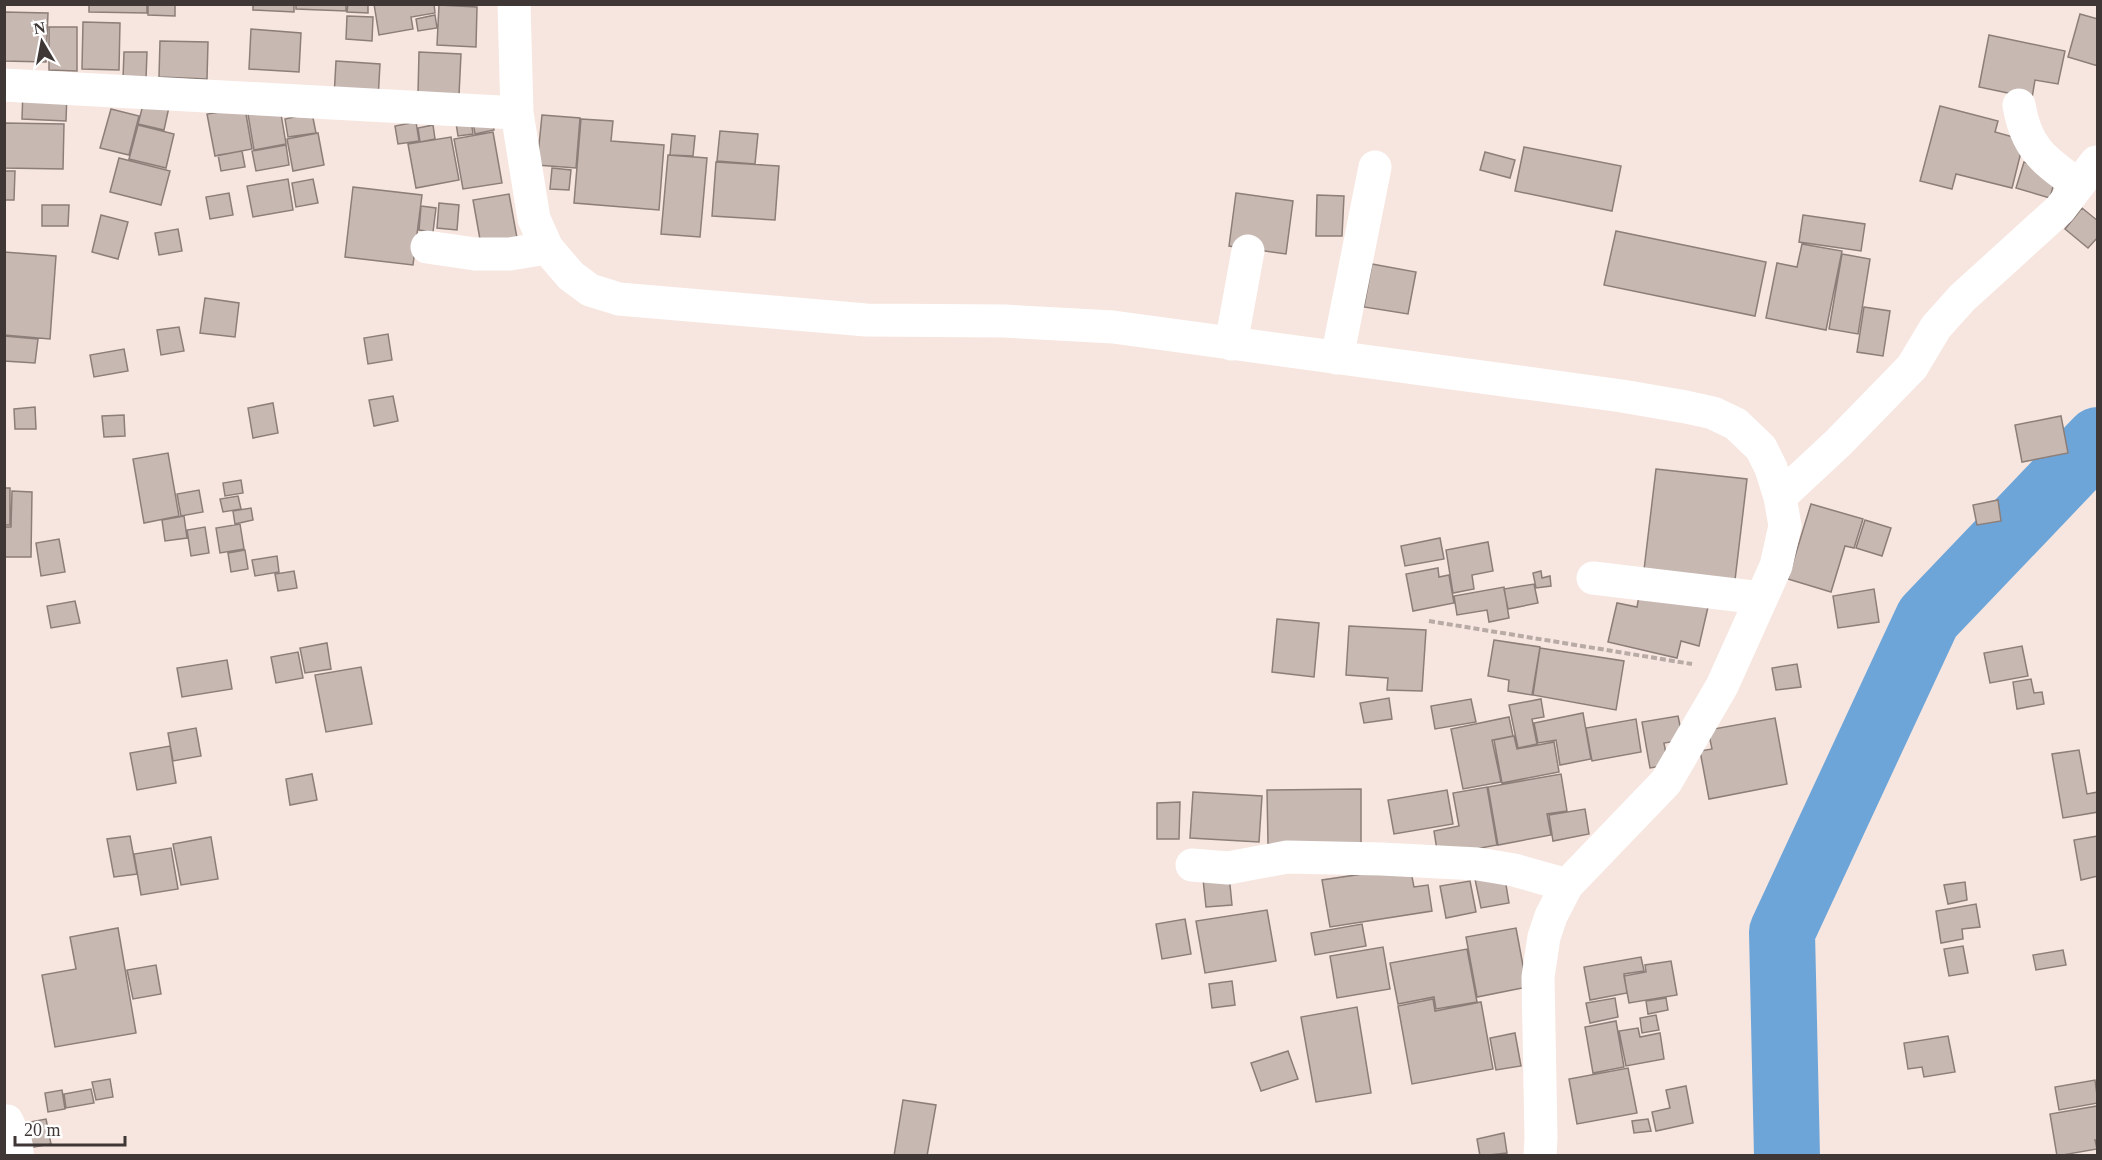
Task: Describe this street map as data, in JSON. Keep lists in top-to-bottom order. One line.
{"scale_bar":"20 m","north":"top"}
